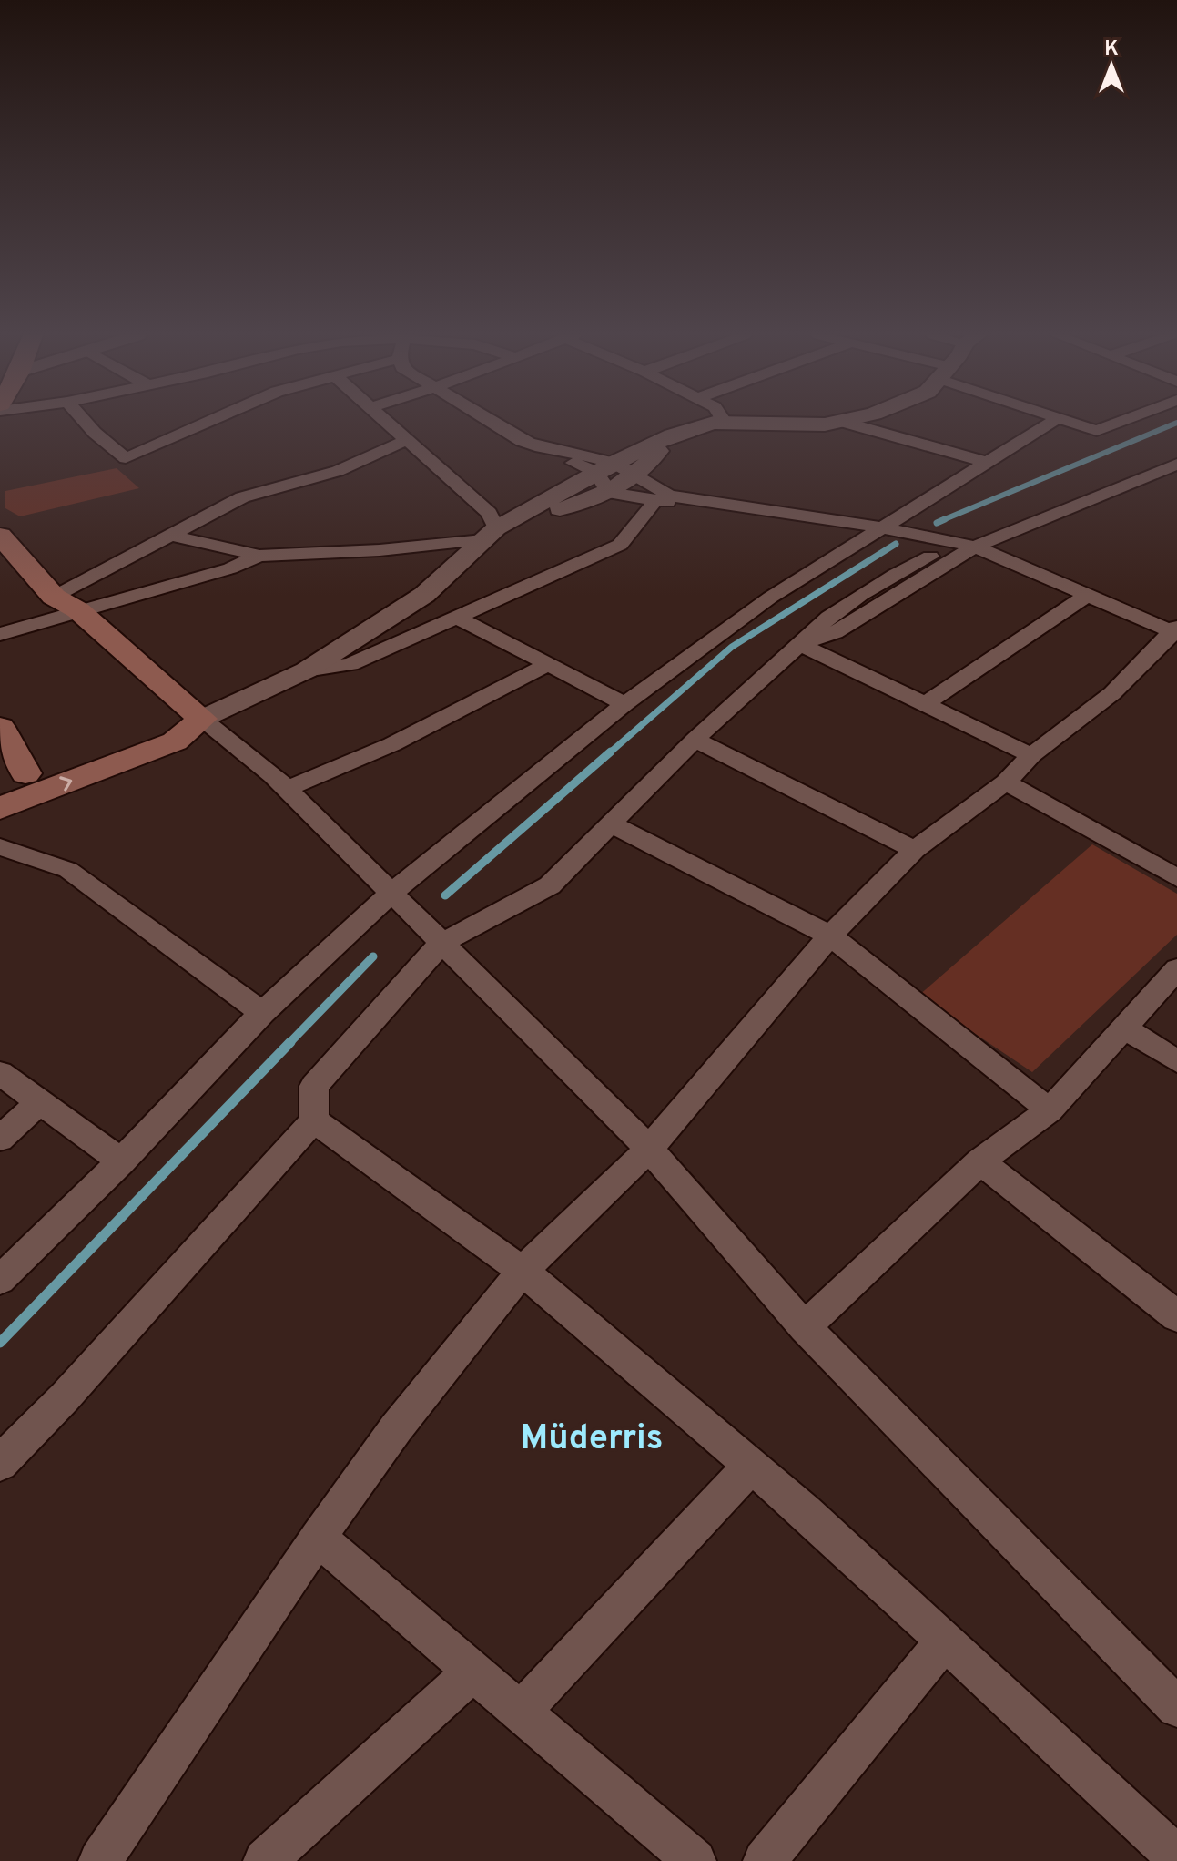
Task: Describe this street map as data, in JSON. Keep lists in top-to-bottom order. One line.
{"districts":["Müderris"],"north":"top"}
